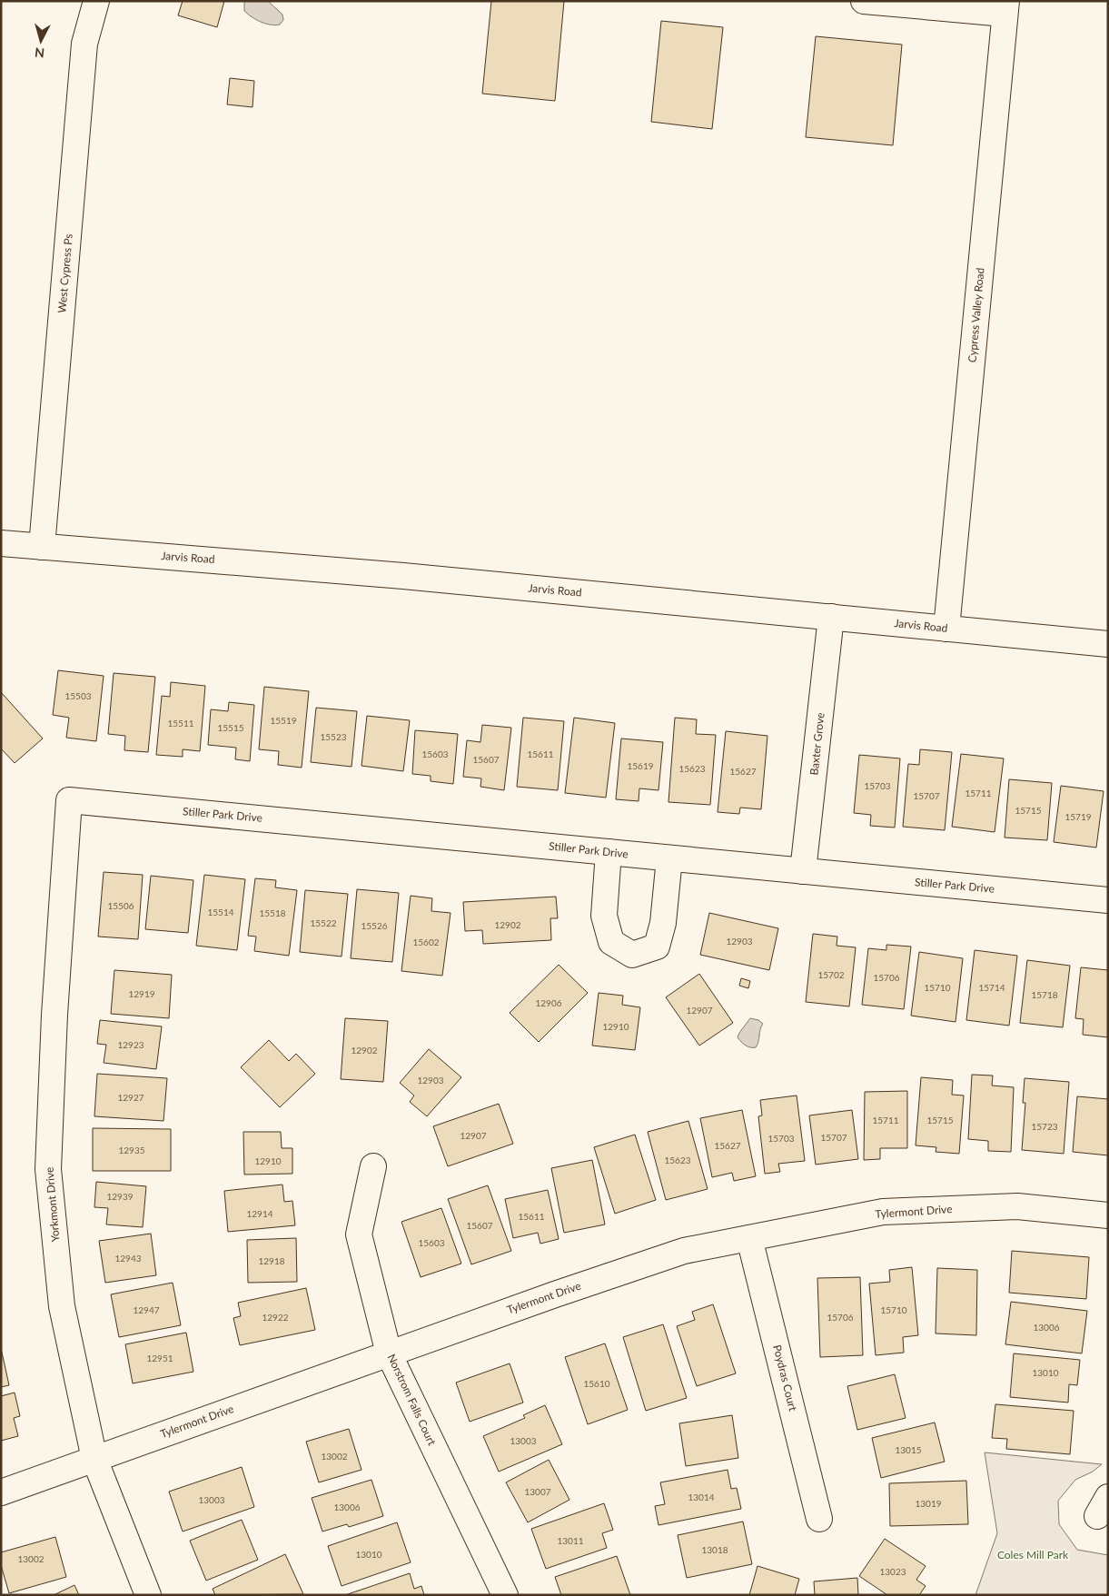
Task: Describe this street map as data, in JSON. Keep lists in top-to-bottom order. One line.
{"streets":{"street":["West Cypress Ps","Cypress Valley Road","Jarvis Road","Baxter Grove","Stiller Park Drive","Yorkmont Drive","Tylermont Drive","Poydras Court","Norstrom Falls Court"]},"crossings":[["West Cypress Ps","Jarvis Road"],["Cypress Valley Road","Jarvis Road"],["Jarvis Road","Baxter Grove"],["Baxter Grove","Stiller Park Drive"],["Stiller Park Drive","Yorkmont Drive"],["Yorkmont Drive","Tylermont Drive"],["Tylermont Drive","Poydras Court"],["Tylermont Drive","Norstrom Falls Court"]],"parks":["Coles Mill Park"],"house_numbers":["15503","15519","15511","15515","15523","15603","15611","15607","15619","15623","15627","15703","15711","15707","15715","15719","15506","15514","15518","15522","12902","15526","12903","15602","15702","15706","15710","15714","12919","15718","12906","12907","12910","12923","12902","12903","12927","15711","15715","15723","12907","15707","15703","15627","12935","15623","12910","12939","12914","15611","15607","15603","12943","12918","12947","15710","12922","15706","13006","12951","13010","15610","13003","13015","13002","13007","13014","13003","13019","13006","13011","13018","13010","13002","13023"],"north":"bottom"}
